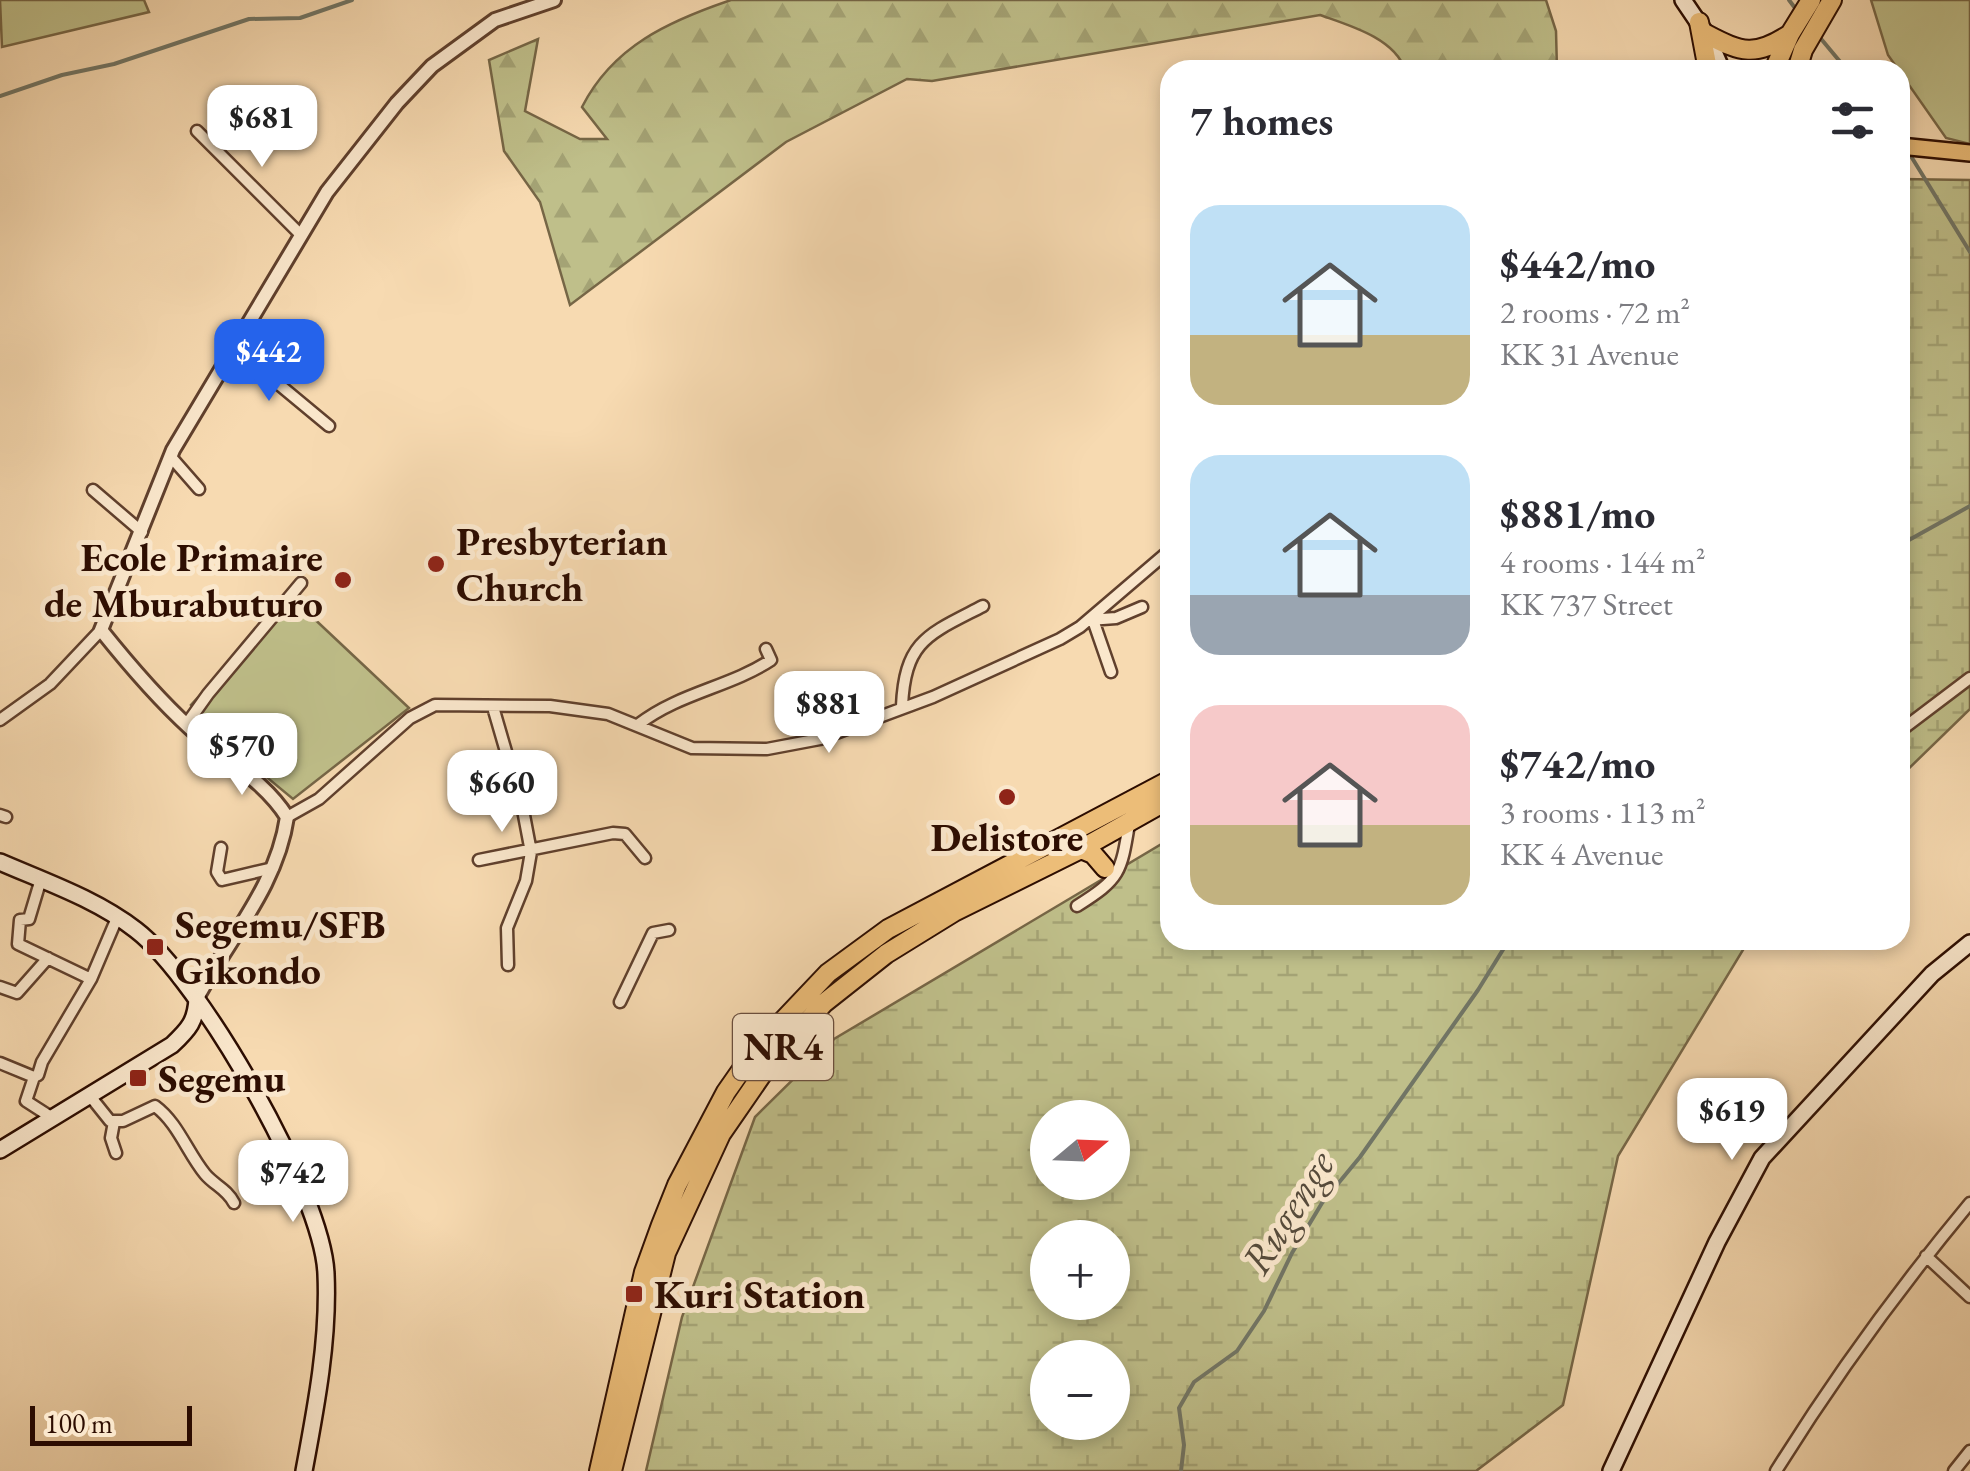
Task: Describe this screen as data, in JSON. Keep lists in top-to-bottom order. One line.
{"streets":{"highway":["NR4"]},"water":["Rugenge"],"places":{"other":["Presbyterian Church","Ecole Primaire de Mburabuturo","Delistore"],"transit":["Segemu/SFB Gikondo","Segemu","Kuri Station"]},"scale_bar":"100 m","north":"right","page":{"heading":"7 homes","price":["$681","$442","$881","$570","$660","$619","$742"],"list":[{"name":"$442/mo","note":"2 rooms · 72 m² · KK 31 Avenue"},{"name":"$881/mo","note":"4 rooms · 144 m² · KK 737 Street"},{"name":"$742/mo","note":"3 rooms · 113 m² · KK 4 Avenue"}],"map_buttons":["+","−"],"scale":"100 m"}}
